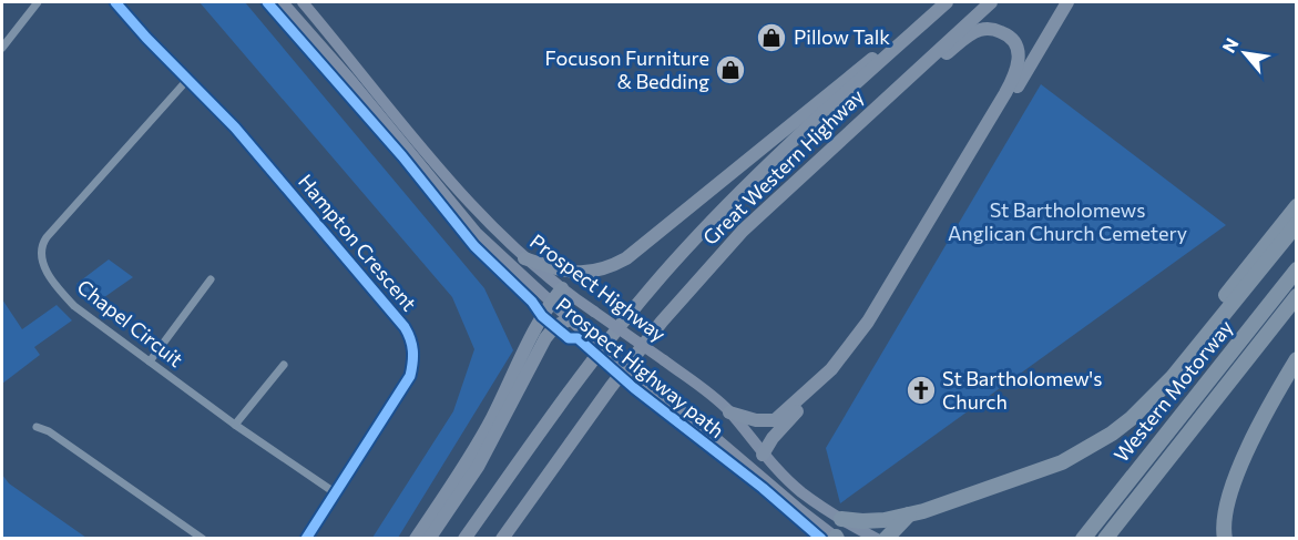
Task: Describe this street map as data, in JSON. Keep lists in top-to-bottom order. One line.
{"streets":{"highway":["Great Western Highway","Western Motorway"],"main road":["Prospect Highway"],"street":["Hampton Crescent","Chapel Circuit"],"cycle path":["Prospect Highway path"]},"crossings":[["Hampton Crescent","Chapel Circuit"]],"parks":["St Bartholomews Anglican Church Cemetery"],"places":{"shop":["Pillow Talk","Focuson Furniture & Bedding"],"church":["St Bartholomew's Church"]},"north":"top left"}
